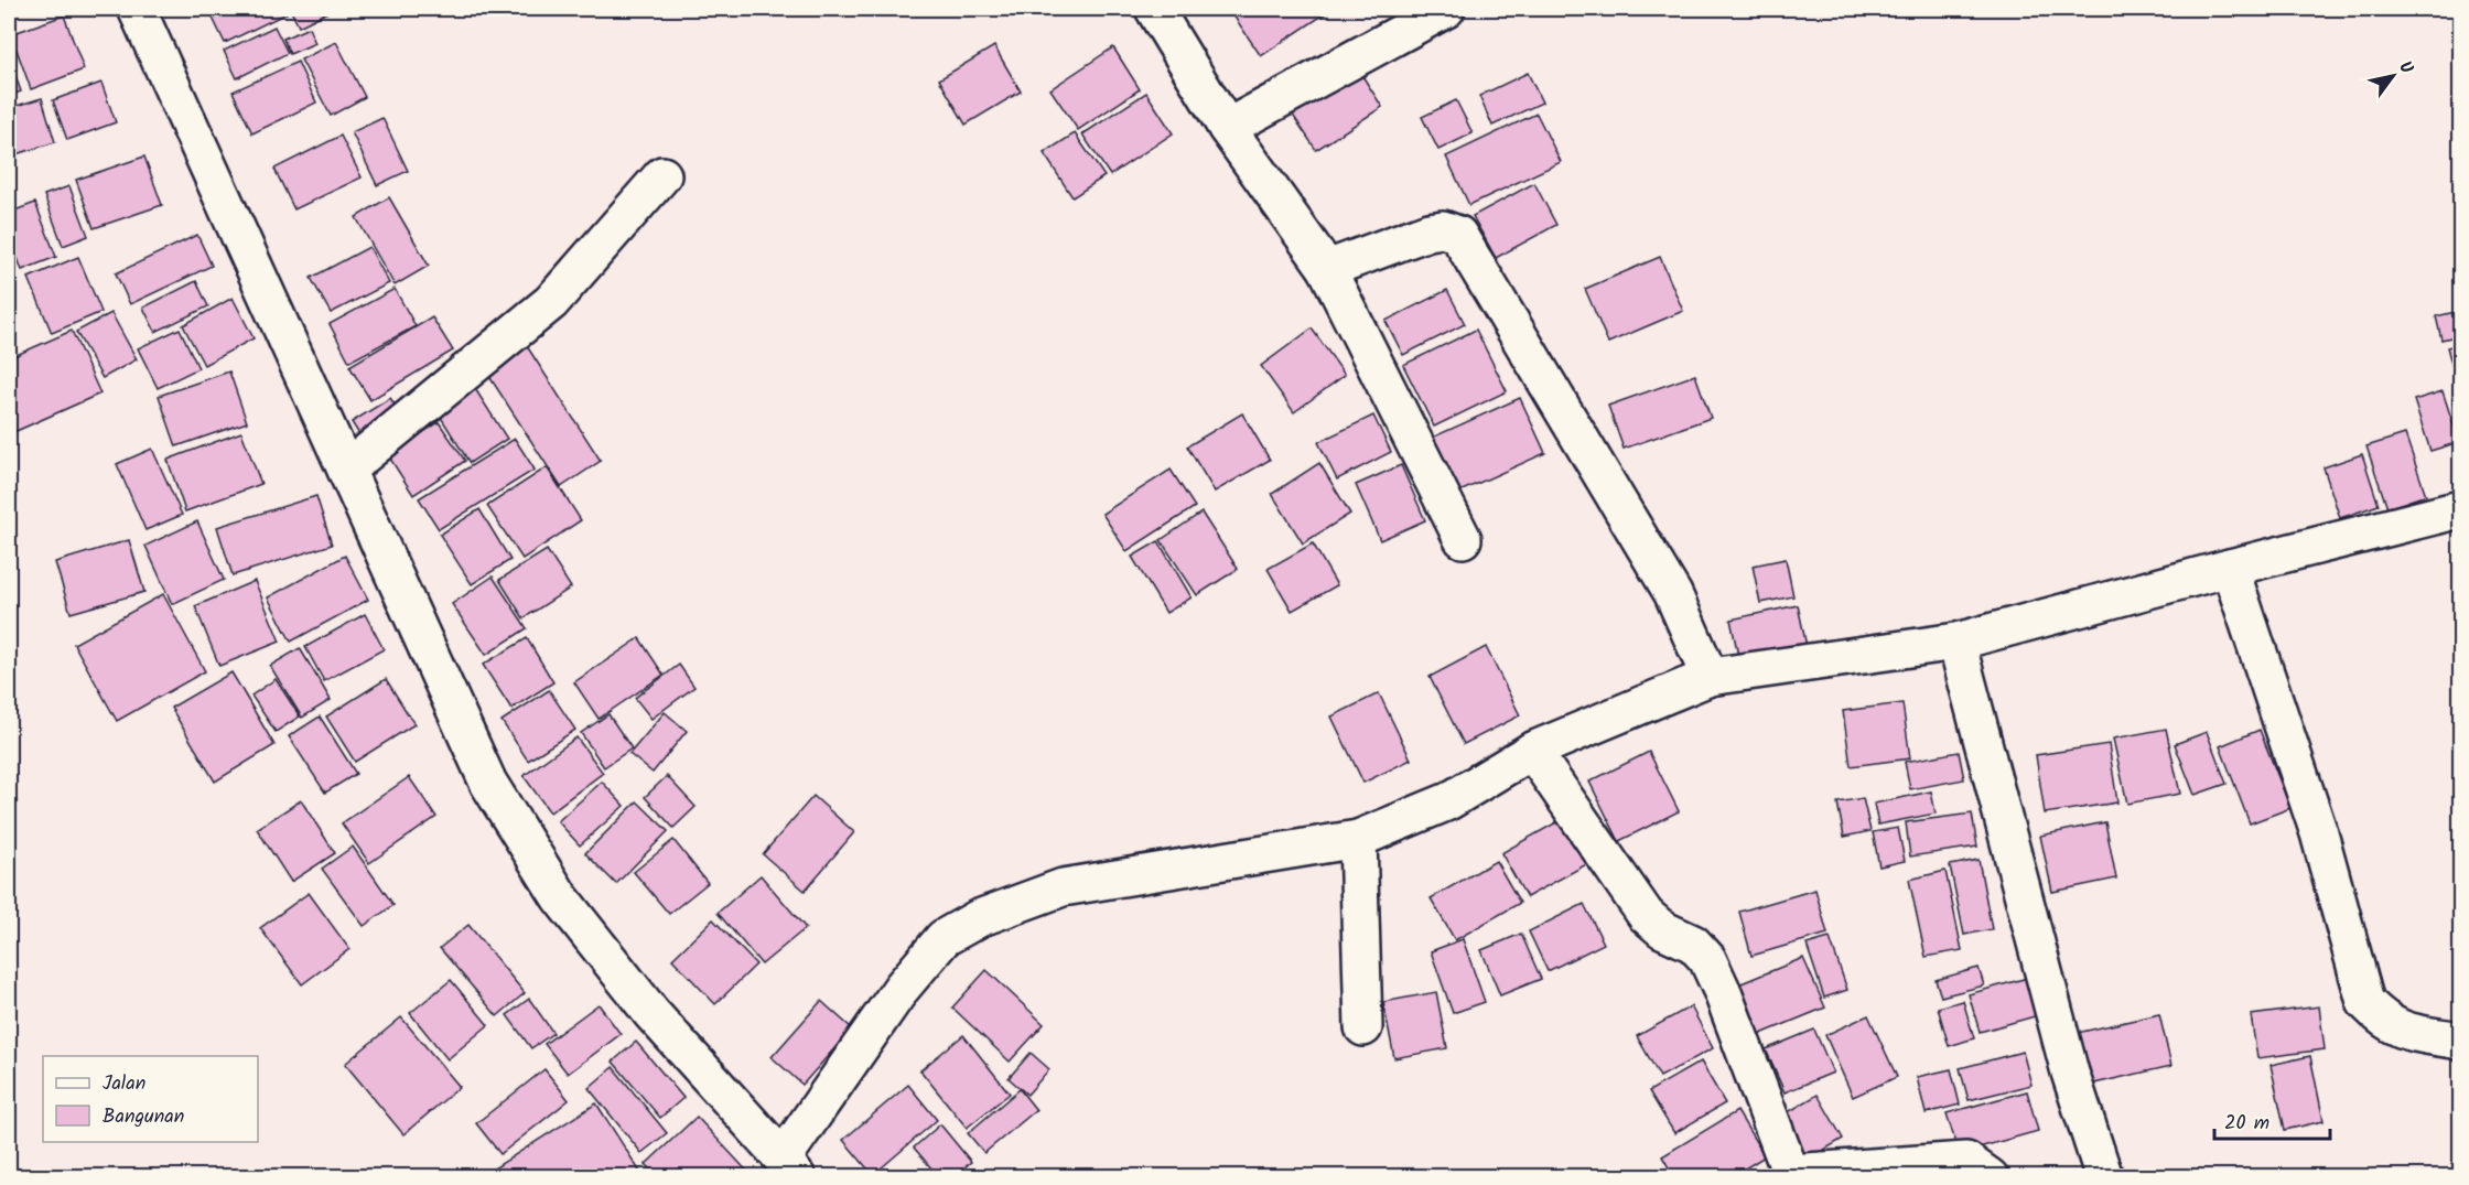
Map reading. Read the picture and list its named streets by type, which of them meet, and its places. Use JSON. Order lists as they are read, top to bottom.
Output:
{
  "legend": ["Jalan", "Bangunan"],
  "scale_bar": "20 m",
  "north": "top right"
}
